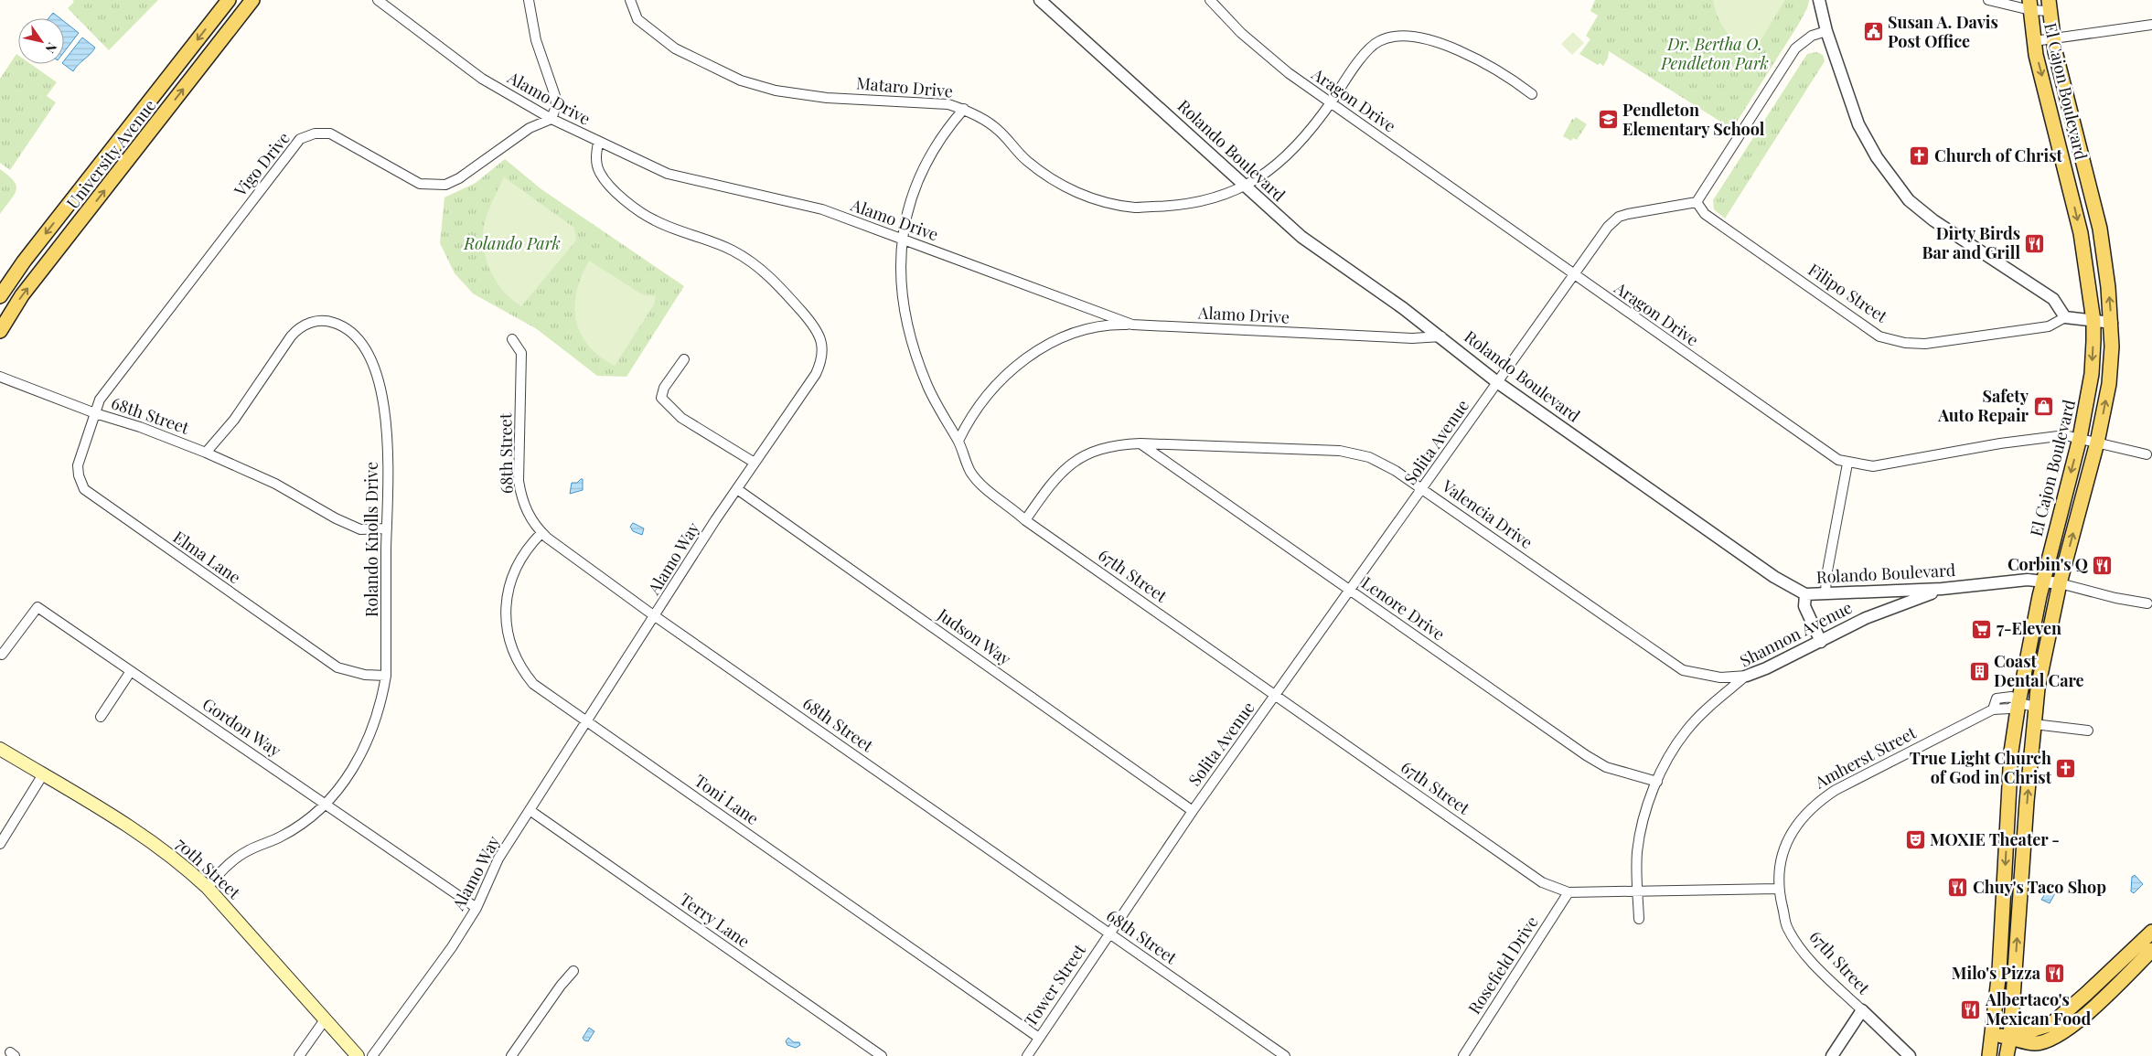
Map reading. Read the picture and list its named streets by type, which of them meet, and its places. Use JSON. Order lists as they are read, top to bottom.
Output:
{
  "streets": {
    "main road": ["El Cajon Boulevard", "University Avenue", "70th Street"],
    "street": [
      "Mataro Drive",
      "Alamo Drive",
      "Aragon Drive",
      "Rolando Boulevard",
      "Vigo Drive",
      "Filipo Street",
      "68th Street",
      "Solita Avenue",
      "Valencia Drive",
      "Rolando Knolls Drive",
      "Elma Lane",
      "Alamo Way",
      "67th Street",
      "Lenore Drive",
      "Shannon Avenue",
      "Judson Way",
      "Gordon Way",
      "Amherst Street",
      "Toni Lane",
      "Terry Lane",
      "Rosefield Drive",
      "Tower Street"
    ]
  },
  "crossings": [
    ["Mataro Drive", "Aragon Drive"],
    ["Mataro Drive", "Rolando Boulevard"],
    ["Mataro Drive", "67th Street"],
    ["El Cajon Boulevard", "Aragon Drive"],
    ["El Cajon Boulevard", "Rolando Boulevard"],
    ["El Cajon Boulevard", "Amherst Street"],
    ["Alamo Drive", "Rolando Boulevard"],
    ["Alamo Drive", "Vigo Drive"],
    ["Alamo Drive", "Alamo Way"],
    ["Alamo Drive", "67th Street"],
    ["Aragon Drive", "Solita Avenue"],
    ["Rolando Boulevard", "Solita Avenue"],
    ["Rolando Boulevard", "Shannon Avenue"],
    ["Vigo Drive", "68th Street"],
    ["Vigo Drive", "Elma Lane"],
    ["Filipo Street", "Solita Avenue"],
    ["68th Street", "Solita Avenue"],
    ["68th Street", "Rolando Knolls Drive"],
    ["68th Street", "Elma Lane"],
    ["68th Street", "Alamo Way"],
    ["68th Street", "Toni Lane"],
    ["68th Street", "Tower Street"],
    ["Solita Avenue", "Valencia Drive"],
    ["Solita Avenue", "67th Street"],
    ["Solita Avenue", "Lenore Drive"],
    ["Solita Avenue", "Judson Way"],
    ["Solita Avenue", "Tower Street"],
    ["Valencia Drive", "67th Street"],
    ["Valencia Drive", "Lenore Drive"],
    ["Valencia Drive", "Shannon Avenue"],
    ["Rolando Knolls Drive", "Elma Lane"],
    ["Rolando Knolls Drive", "Gordon Way"],
    ["Rolando Knolls Drive", "70th Street"],
    ["Alamo Way", "Judson Way"],
    ["Alamo Way", "Gordon Way"],
    ["Alamo Way", "Toni Lane"],
    ["Alamo Way", "Terry Lane"],
    ["67th Street", "Shannon Avenue"],
    ["67th Street", "Amherst Street"],
    ["67th Street", "Rosefield Drive"],
    ["Lenore Drive", "Shannon Avenue"],
    ["Toni Lane", "Tower Street"]
  ],
  "parks": ["Dr. Bertha O. Pendleton Park", "Rolando Park"],
  "places": {
    "public building": ["Susan A. Davis Post Office"],
    "school or university": ["Pendleton Elementary School"],
    "church": ["Church of Christ", "True Light Church of God in Christ"],
    "restaurant": [
      "Dirty Birds Bar and Grill",
      "Corbin's Q",
      "Chuy's Taco Shop",
      "Milo's Pizza",
      "Albertaco's Mexican Food"
    ],
    "shop": ["Safety Auto Repair"],
    "supermarket": ["7-Eleven"],
    "building": ["Coast Dental Care"],
    "theatre": ["MOXIE Theater -"]
  },
  "north": "bottom right"
}
